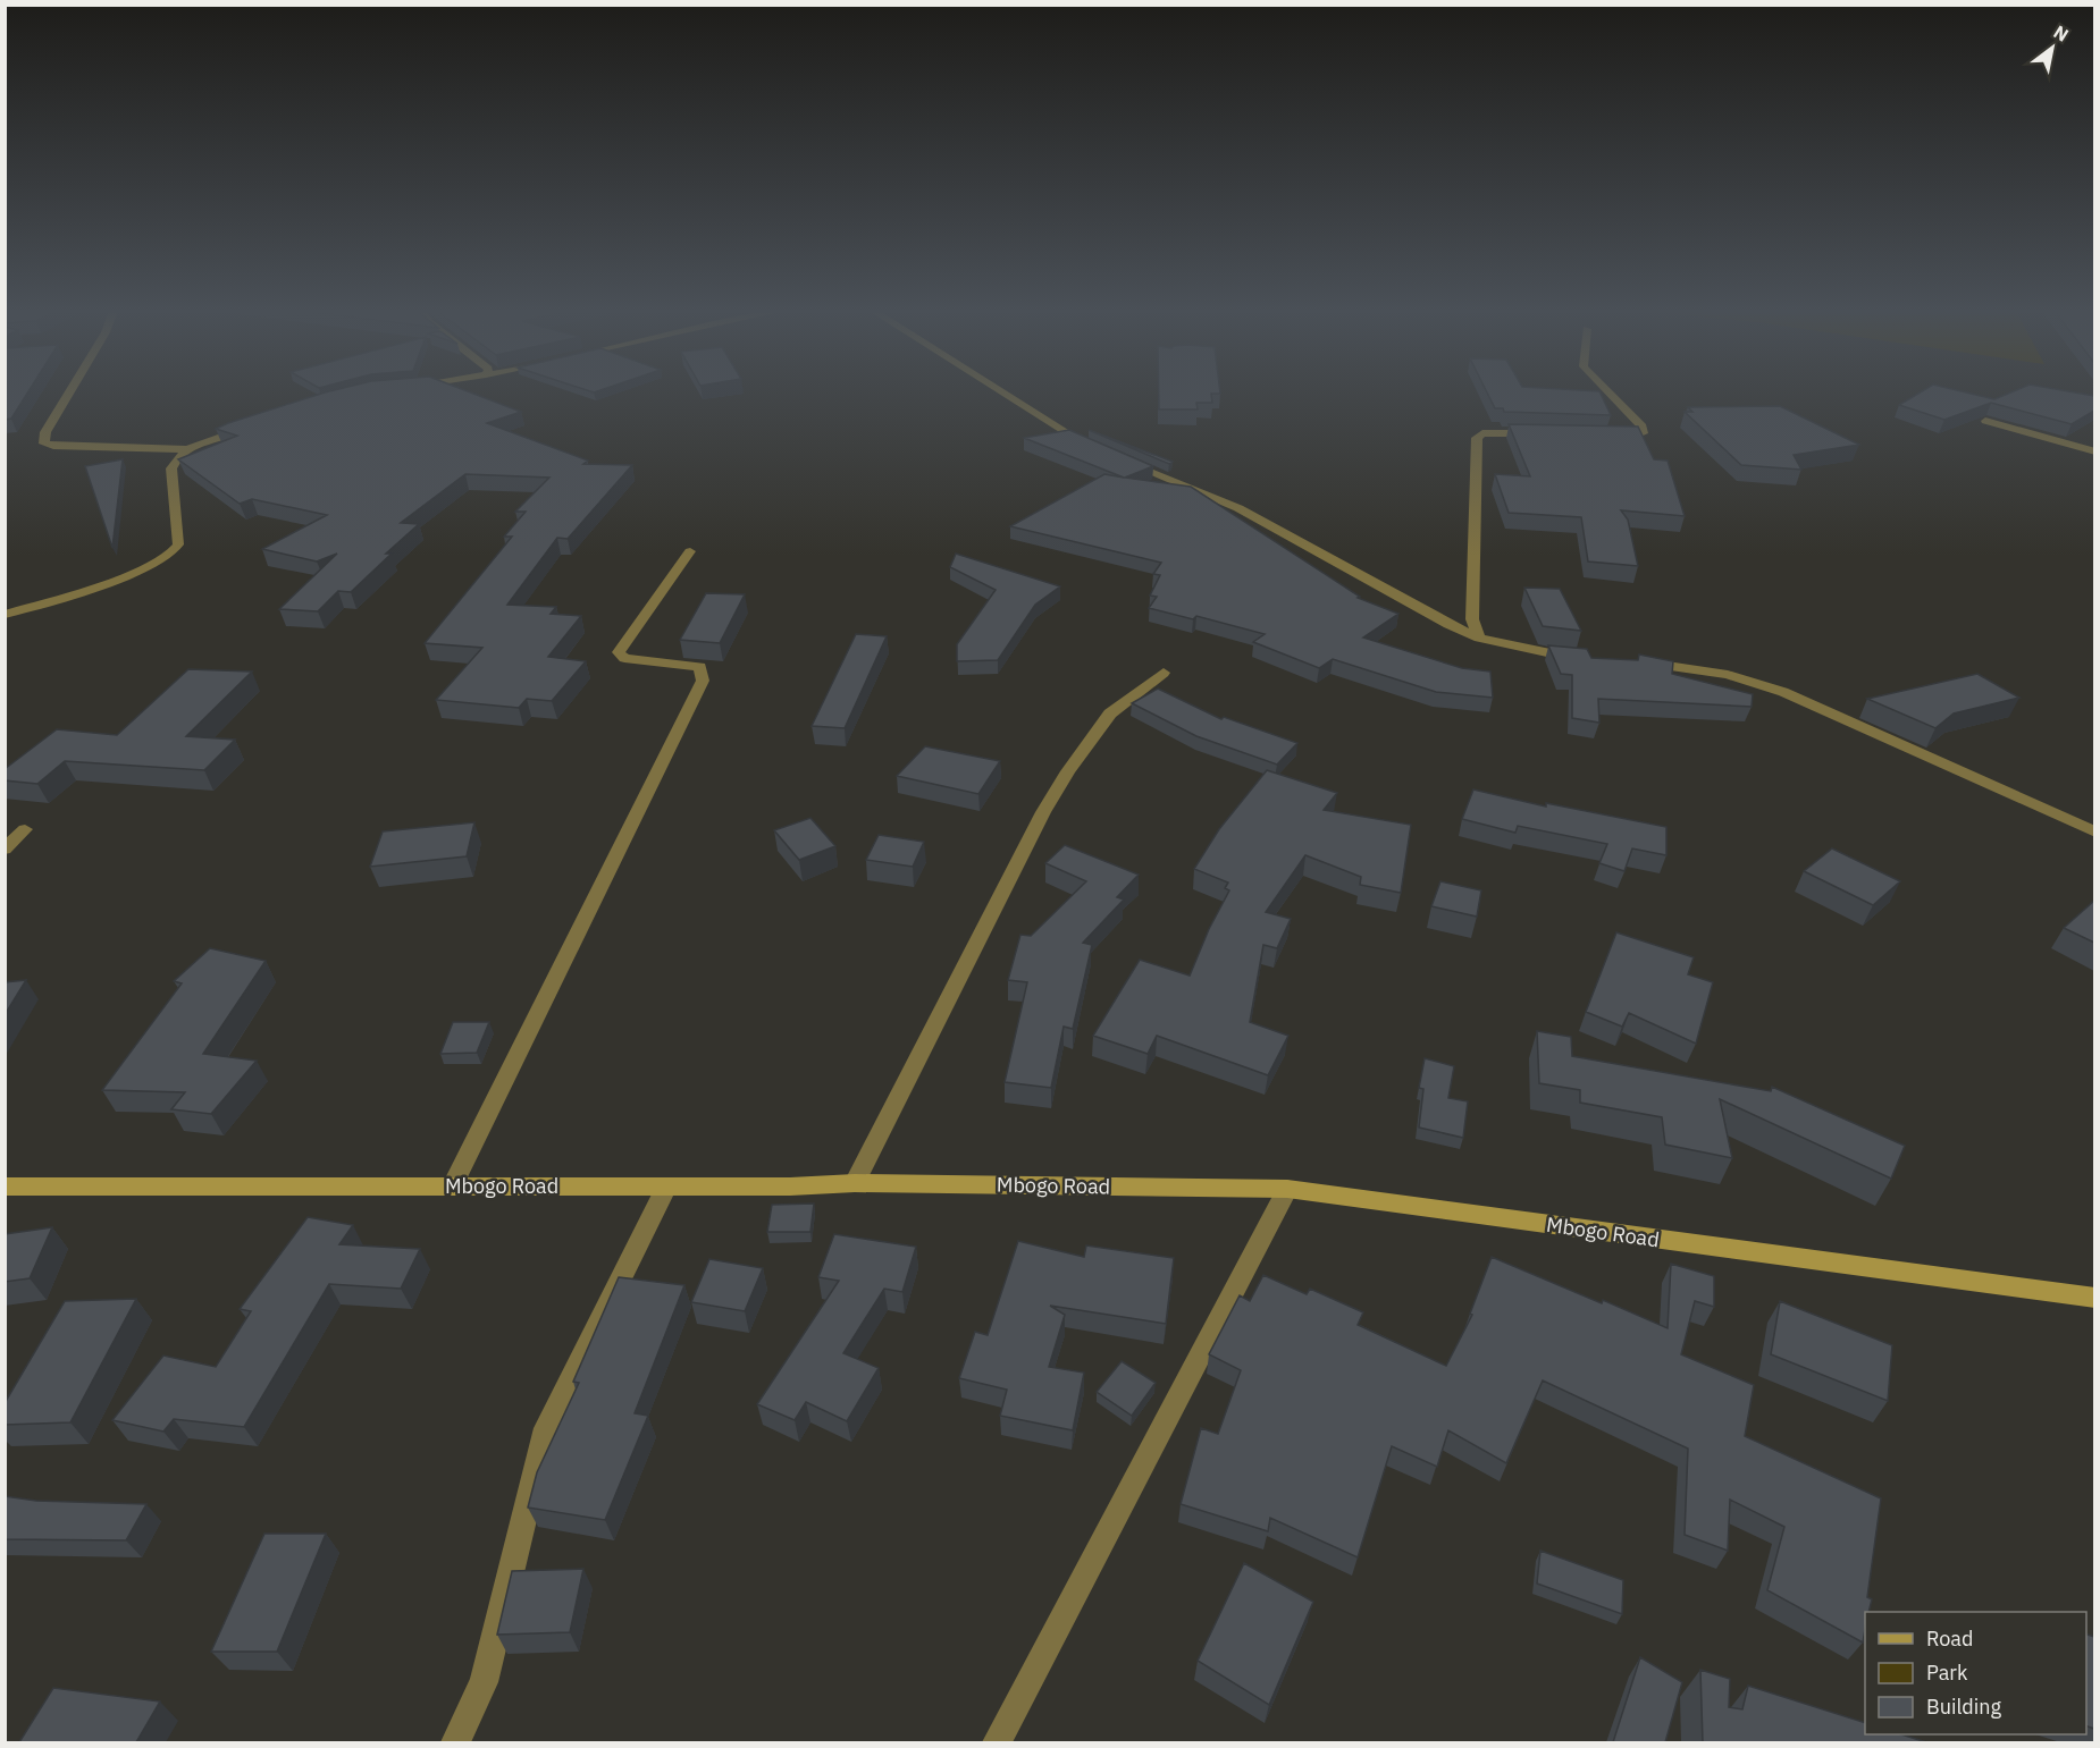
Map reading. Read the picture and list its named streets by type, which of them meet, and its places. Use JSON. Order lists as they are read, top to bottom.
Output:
{
  "streets": {
    "main road": ["Mbogo Road"]
  },
  "legend": ["Road", "Park", "Building"],
  "north": "top right"
}
